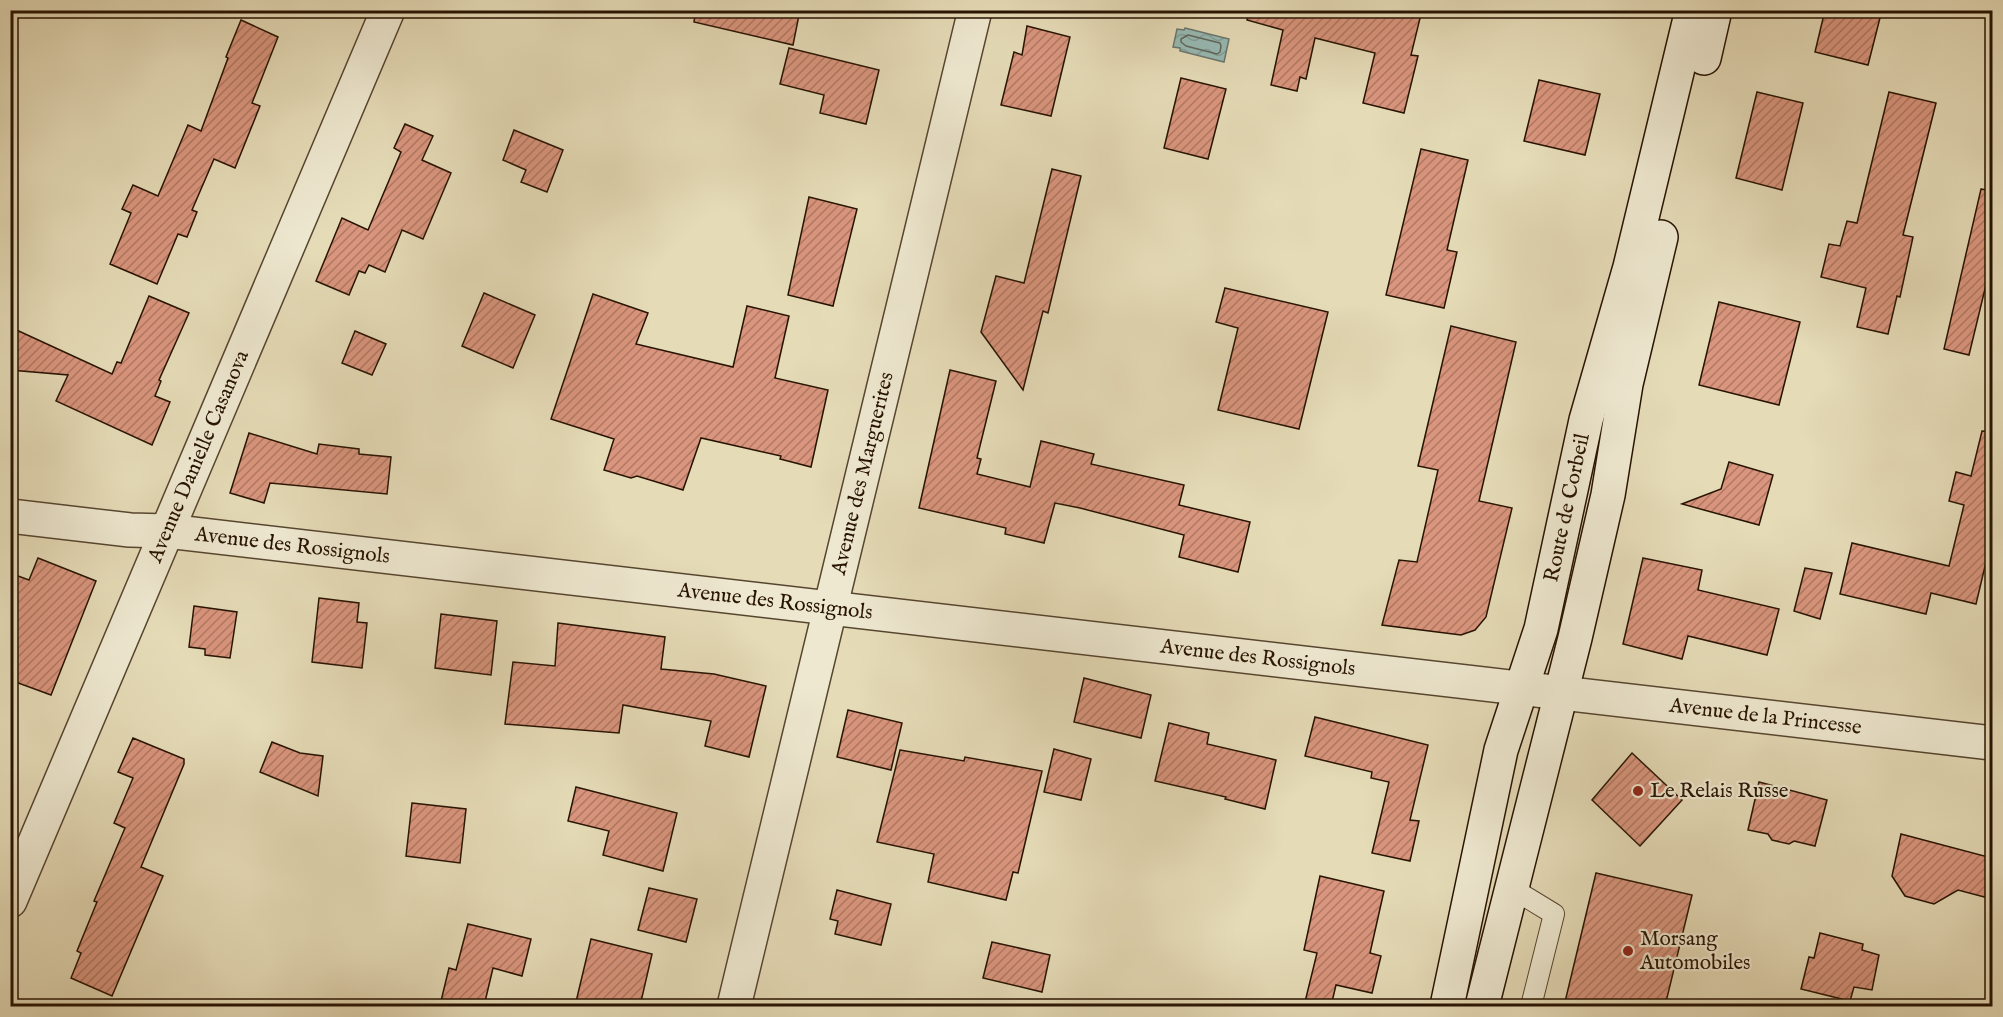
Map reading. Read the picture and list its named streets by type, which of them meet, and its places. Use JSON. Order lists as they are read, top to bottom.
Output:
{
  "streets": {
    "street": [
      "Avenue Danielle Casanova",
      "Avenue des Marguerites",
      "Route de Corbeil",
      "Avenue des Rossignols",
      "Avenue de la Princesse"
    ]
  },
  "crossings": [
    ["Avenue Danielle Casanova", "Avenue des Rossignols"],
    ["Avenue des Marguerites", "Avenue des Rossignols"],
    ["Route de Corbeil", "Avenue des Rossignols"],
    ["Route de Corbeil", "Avenue de la Princesse"],
    ["Avenue des Rossignols", "Avenue de la Princesse"]
  ],
  "places": ["Le Relais Russe", "Morsang Automobiles"]
}
